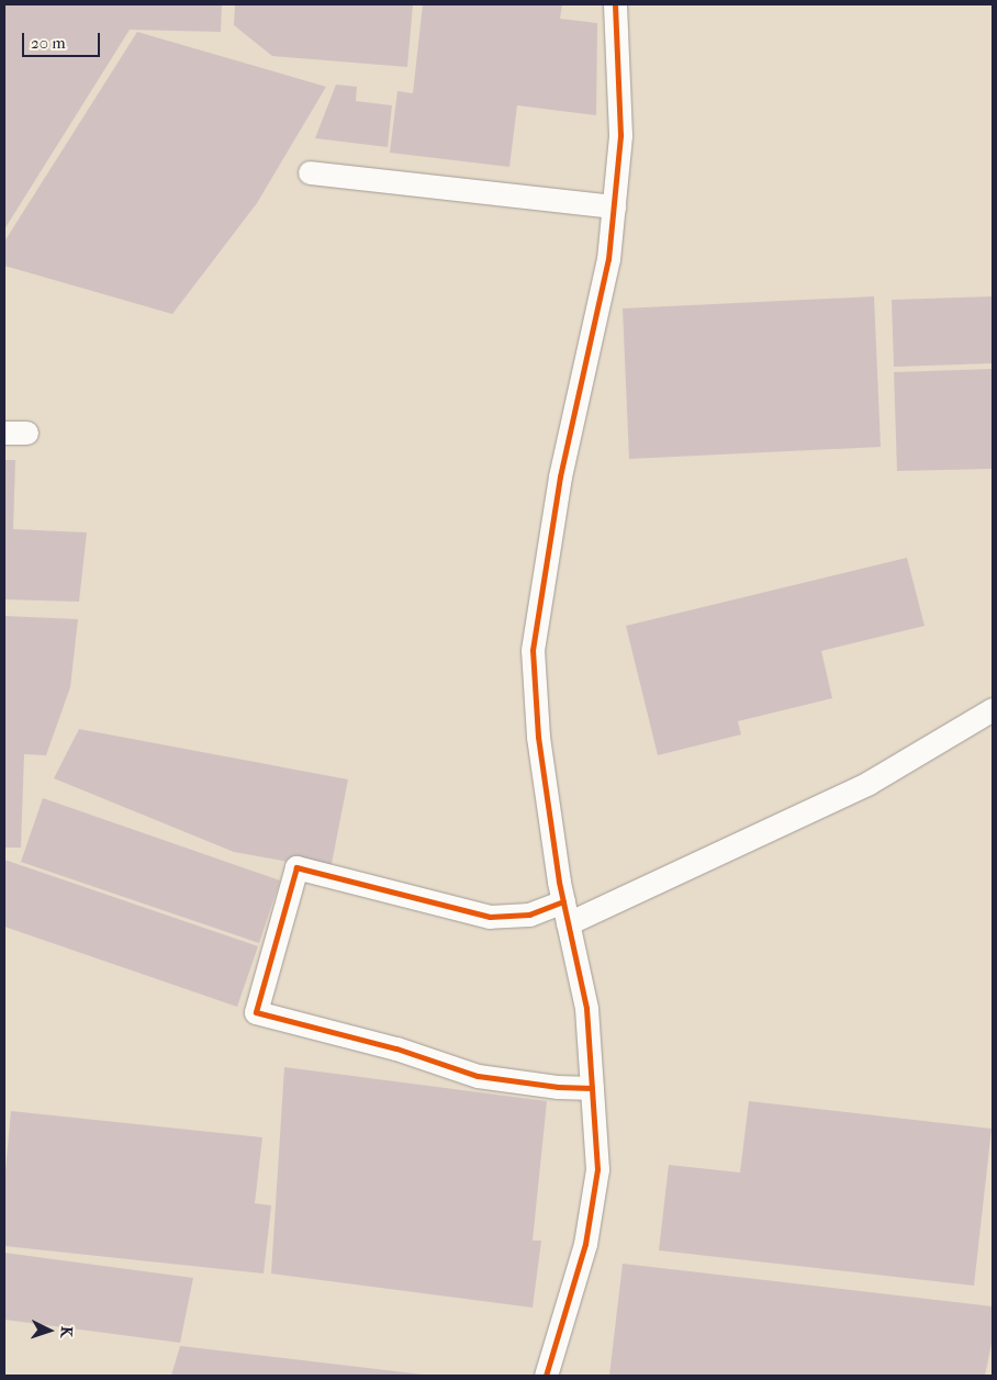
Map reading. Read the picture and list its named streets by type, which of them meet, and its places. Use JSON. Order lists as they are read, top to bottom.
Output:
{
  "scale_bar": "20 m",
  "north": "right"
}
